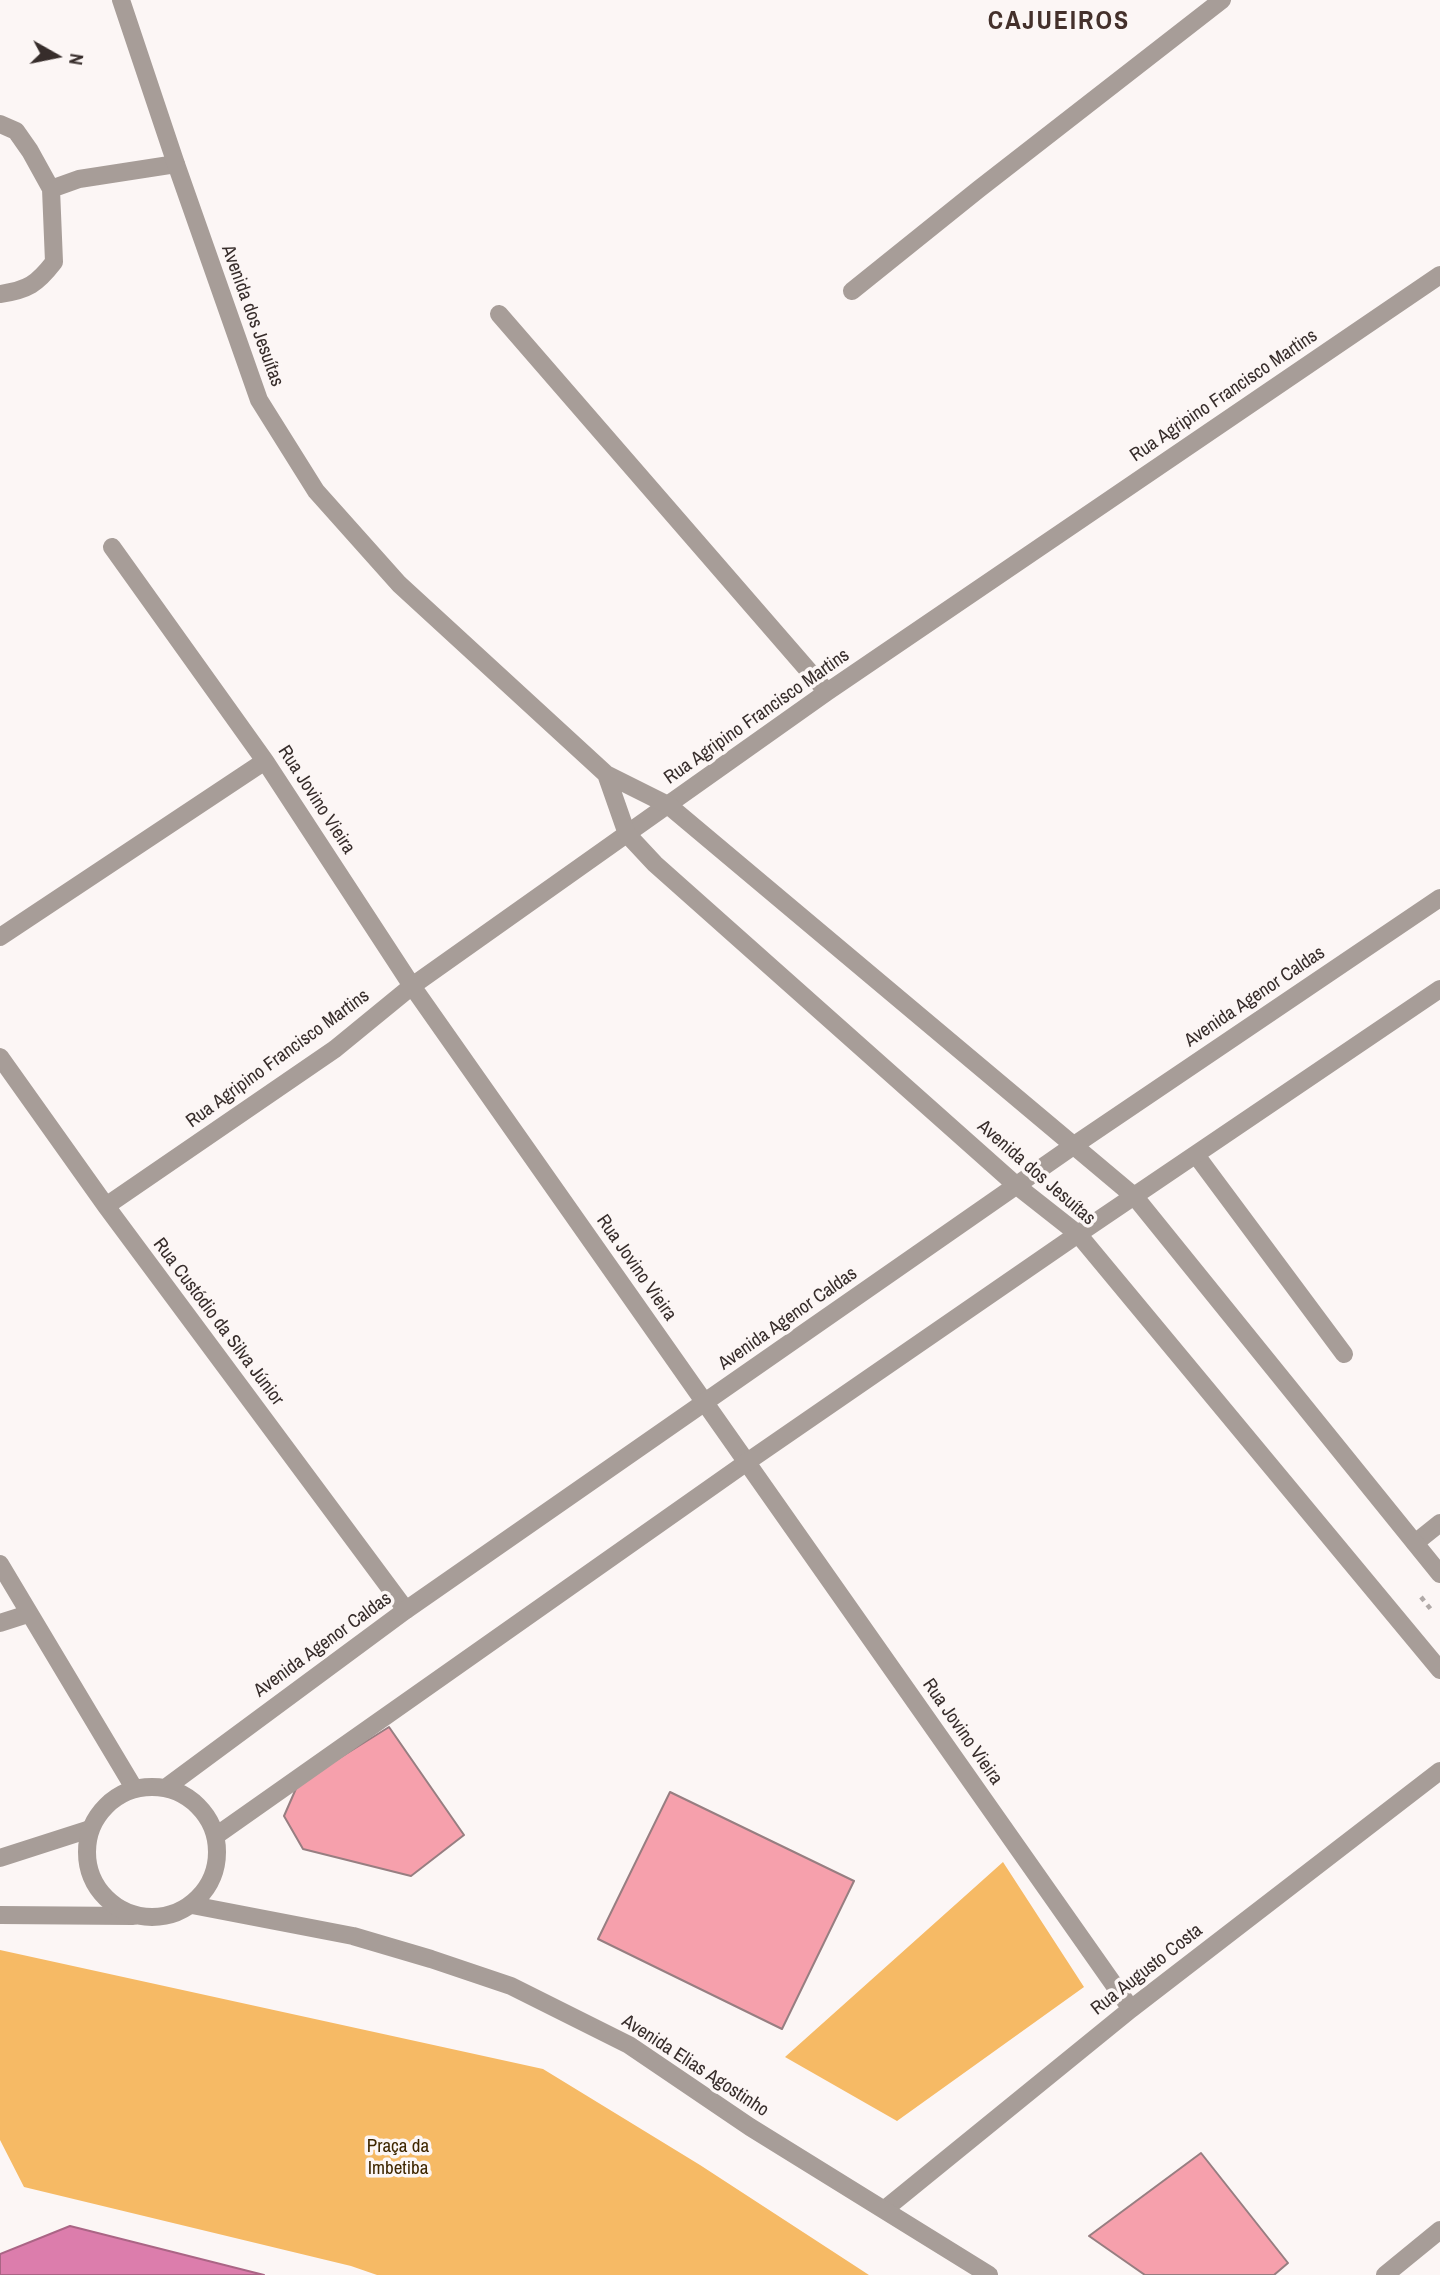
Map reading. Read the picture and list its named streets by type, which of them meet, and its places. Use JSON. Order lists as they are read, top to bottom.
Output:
{
  "streets": {
    "street": [
      "Avenida dos Jesuítas",
      "Rua Agripino Francisco Martins",
      "Rua Jovino Vieira",
      "Avenida Agenor Caldas",
      "Rua Custódio da Silva Júnior",
      "Rua Augusto Costa",
      "Avenida Elias Agostinho"
    ]
  },
  "crossings": [
    ["Avenida dos Jesuítas", "Rua Agripino Francisco Martins"],
    ["Avenida dos Jesuítas", "Avenida Agenor Caldas"],
    ["Rua Agripino Francisco Martins", "Rua Jovino Vieira"],
    ["Rua Agripino Francisco Martins", "Rua Custódio da Silva Júnior"],
    ["Rua Jovino Vieira", "Avenida Agenor Caldas"],
    ["Rua Jovino Vieira", "Rua Augusto Costa"],
    ["Avenida Agenor Caldas", "Rua Custódio da Silva Júnior"],
    ["Avenida Agenor Caldas", "Avenida Elias Agostinho"],
    ["Rua Augusto Costa", "Avenida Elias Agostinho"]
  ],
  "districts": ["CAJUEIROS"],
  "parks": ["Praça da Imbetiba"],
  "north": "right"
}
